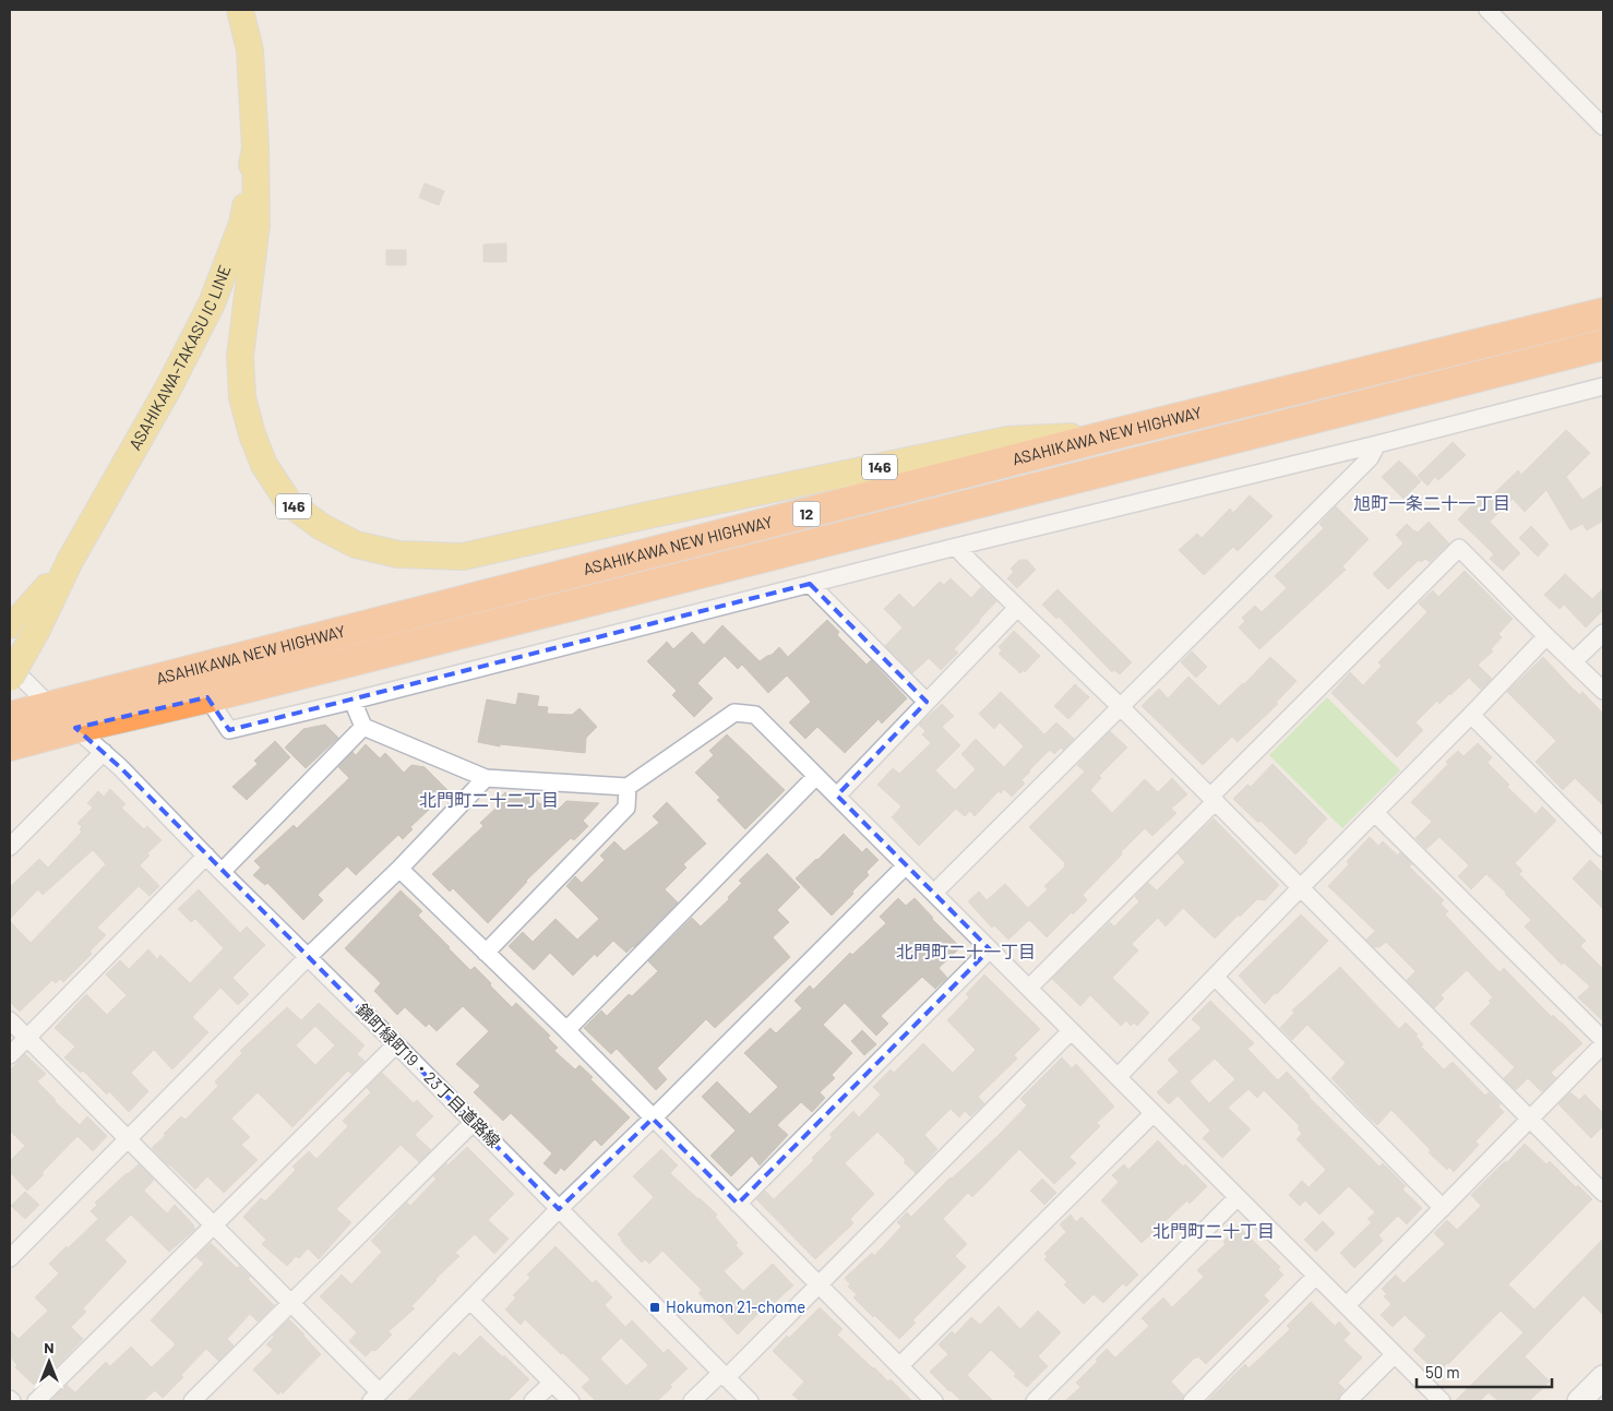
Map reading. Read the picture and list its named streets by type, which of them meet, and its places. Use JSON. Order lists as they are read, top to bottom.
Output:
{
  "streets": {
    "highway": ["ASAHIKAWA NEW HIGHWAY", "12"],
    "main road": ["ASAHIKAWA-TAKASU IC LINE", "146"],
    "street": ["錦町緑町19・23丁目道路線"]
  },
  "crossings": [
    ["ASAHIKAWA-TAKASU IC LINE", "146"],
    ["ASAHIKAWA NEW HIGHWAY", "146"],
    ["ASAHIKAWA NEW HIGHWAY", "錦町緑町19・23丁目道路線"]
  ],
  "districts": [
    "旭町一条二十一丁目",
    "北門町二十二丁目",
    "北門町二十一丁目",
    "北門町二十丁目"
  ],
  "places": {
    "transit": ["Hokumon 21-chome"]
  },
  "scale_bar": "50 m",
  "north": "top"
}
